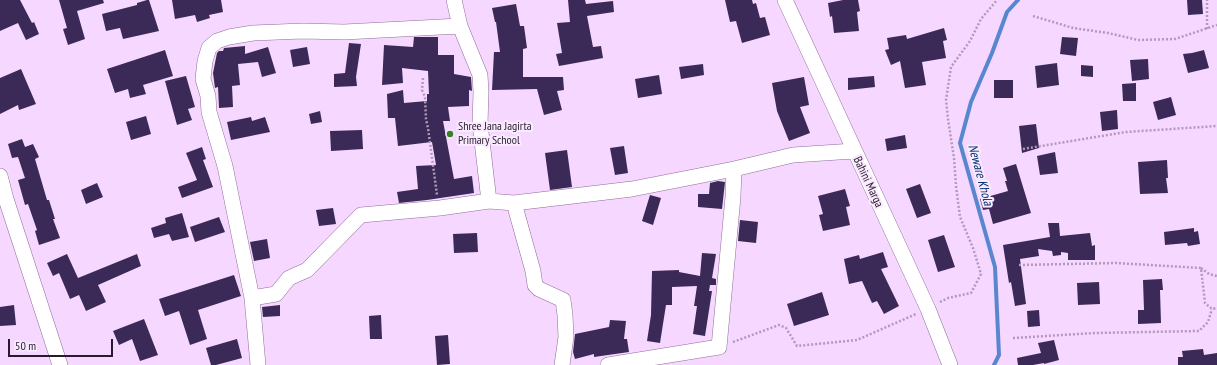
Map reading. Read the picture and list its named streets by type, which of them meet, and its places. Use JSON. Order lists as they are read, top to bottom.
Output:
{
  "streets": {
    "street": ["Bahini Marga"]
  },
  "water": ["Neware Khola"],
  "places": ["Shree Jana Jagirta Primary School"],
  "scale_bar": "50 m"
}
